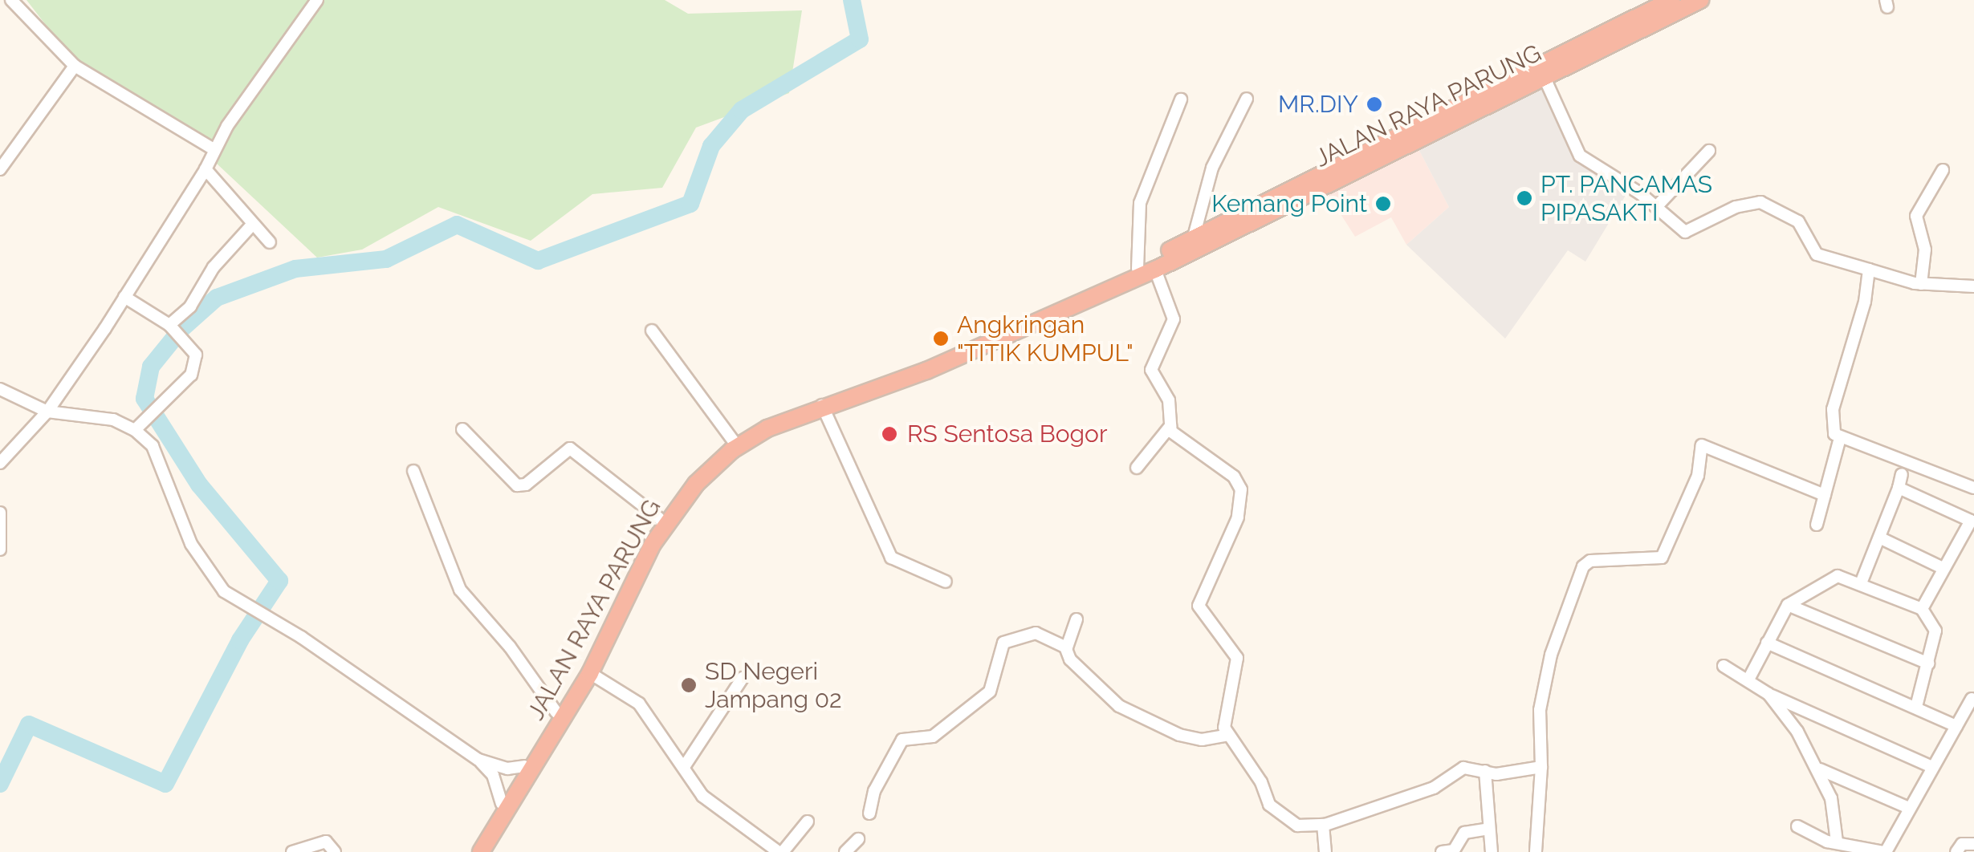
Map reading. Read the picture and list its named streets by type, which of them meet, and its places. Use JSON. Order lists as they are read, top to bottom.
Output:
{
  "streets": {
    "highway": ["JALAN RAYA PARUNG"]
  },
  "places": [
    "MR.DIY",
    "PT. PANCAMAS PIPASAKTI",
    "Kemang Point",
    "Angkringan \"TITIK KUMPUL\"",
    "RS Sentosa Bogor",
    "SD Negeri Jampang 02"
  ]
}
